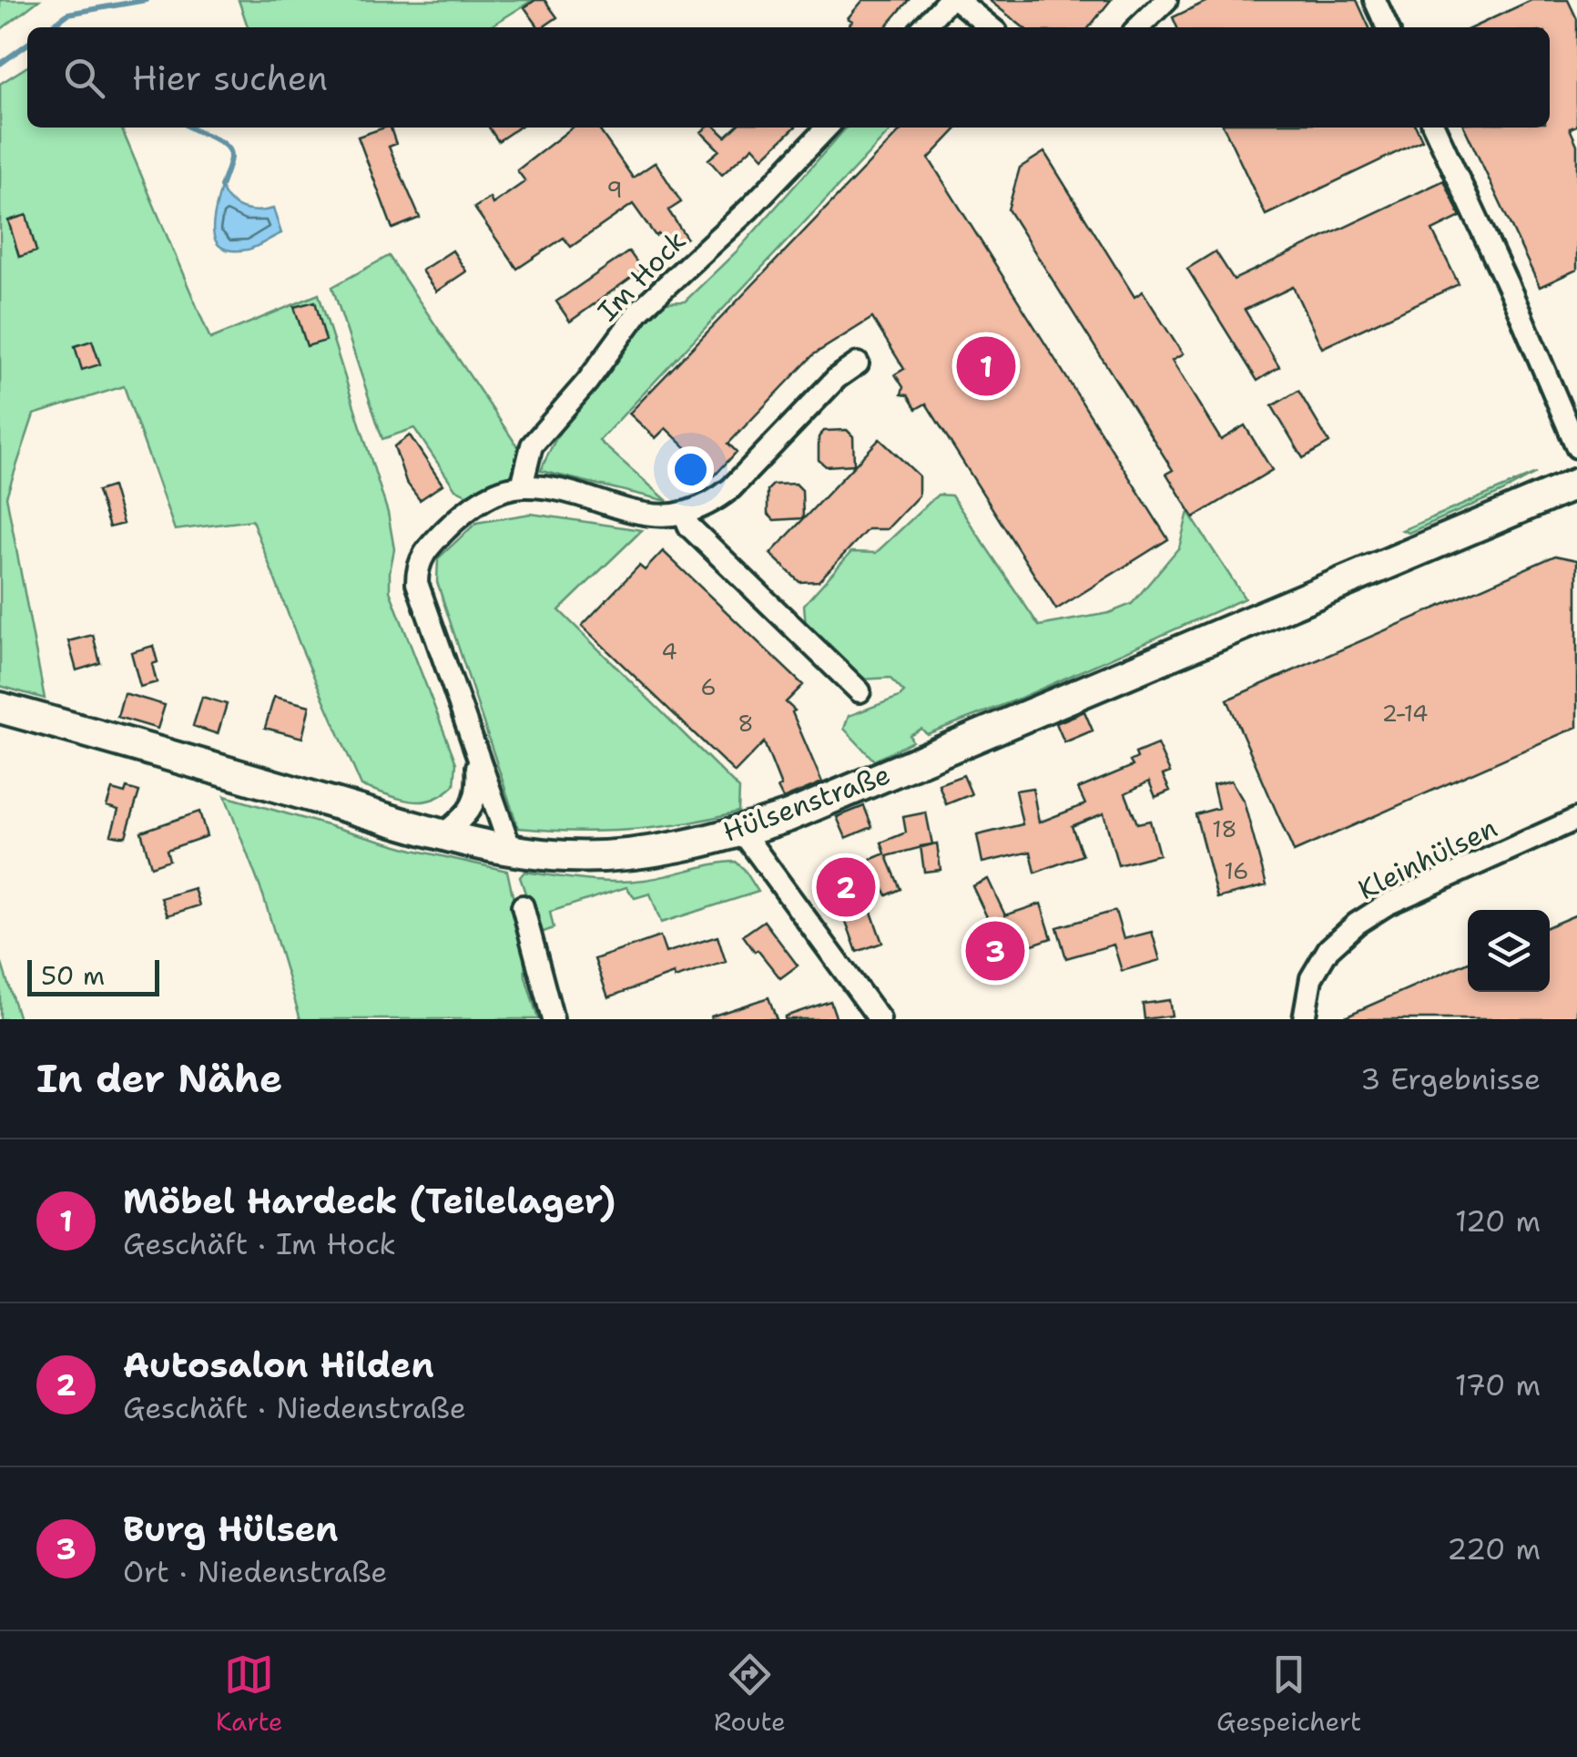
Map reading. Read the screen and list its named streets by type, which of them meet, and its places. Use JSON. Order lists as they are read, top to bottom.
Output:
{
  "streets": {
    "main road": ["Hülsenstraße"],
    "street": ["Im Hock", "Kleinhülsen"]
  },
  "house_numbers": [
    "9",
    "4",
    "6",
    "2-14",
    "8",
    "18",
    "16"
  ],
  "scale_bar": "50 m",
  "page": {
    "search": "Hier suchen",
    "pins": ["1", "2", "3"],
    "scale": "50 m",
    "heading": ["In der Nähe", "3 Ergebnisse"],
    "list": [
      {
        "mark": "1",
        "name": "Möbel Hardeck (Teilelager)",
        "note": "Geschäft · Im Hock",
        "value": "120 m"
      },
      {
        "mark": "2",
        "name": "Autosalon Hilden",
        "note": "Geschäft · Niedenstraße",
        "value": "170 m"
      },
      {
        "mark": "3",
        "name": "Burg Hülsen",
        "note": "Ort · Niedenstraße",
        "value": "220 m"
      }
    ],
    "nav": ["Karte", "Route", "Gespeichert"]
  }
}
